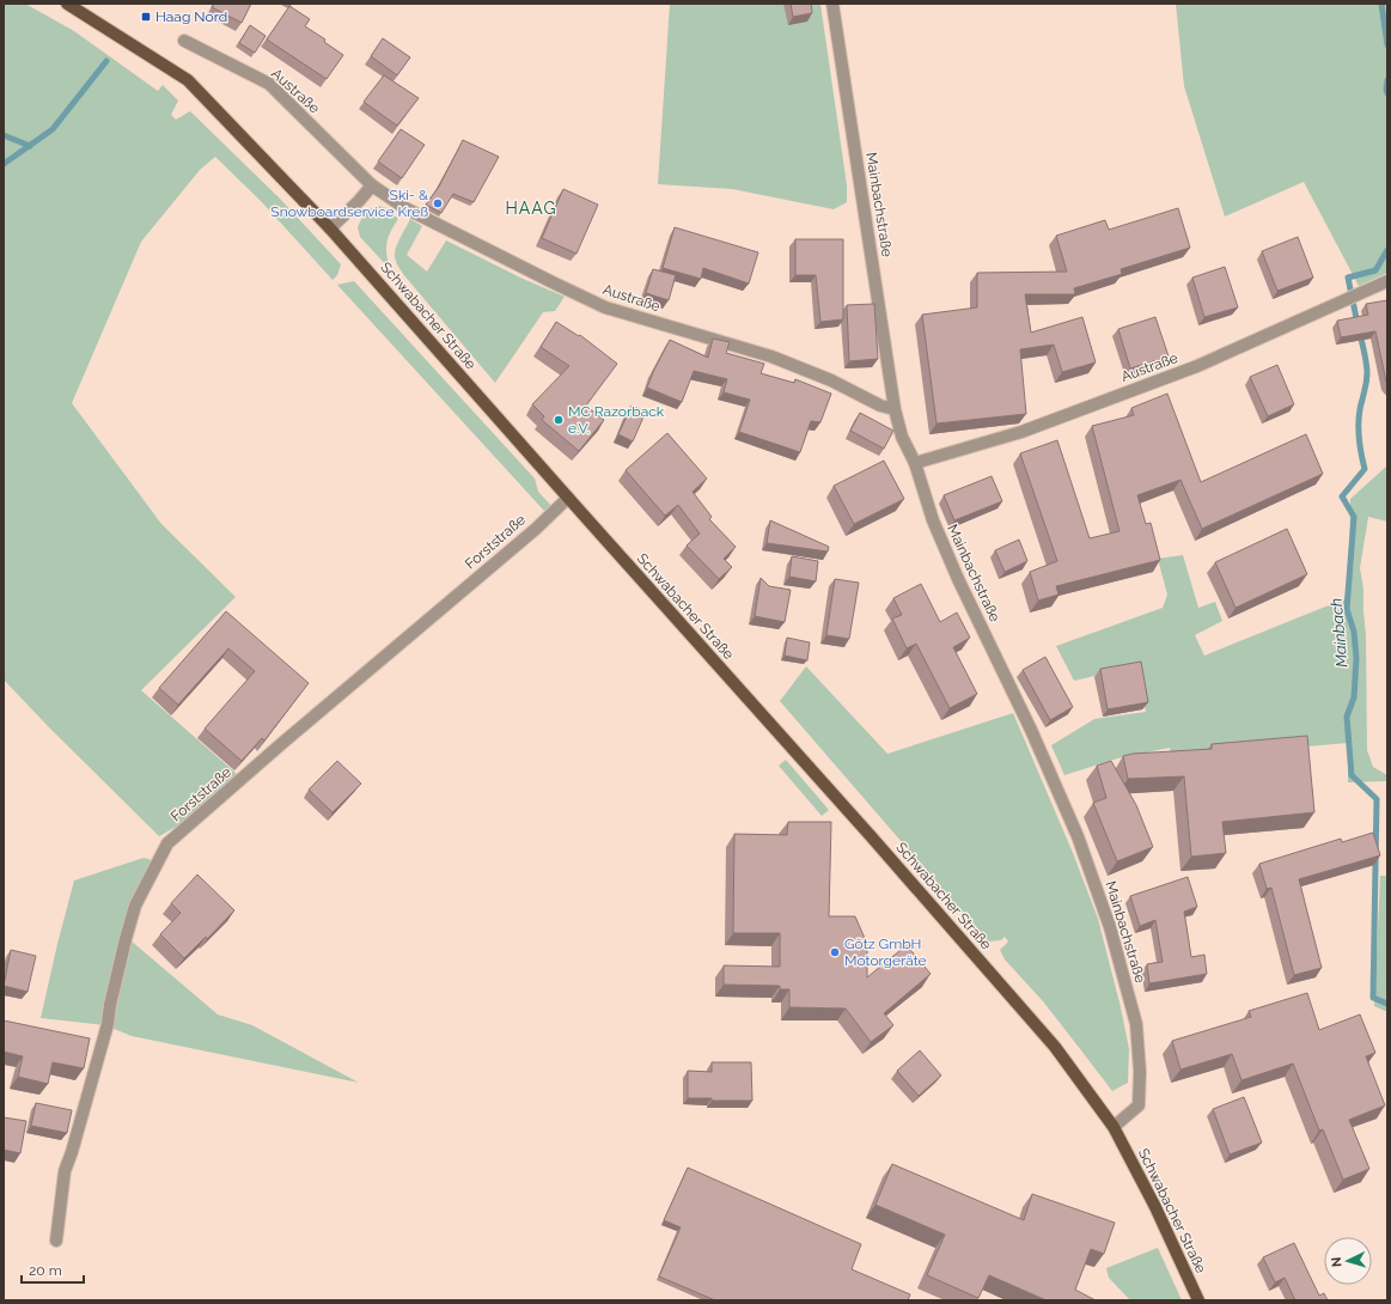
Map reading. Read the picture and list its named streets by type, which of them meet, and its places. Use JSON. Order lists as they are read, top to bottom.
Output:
{
  "streets": {
    "main road": ["Schwabacher Straße"],
    "street": ["Austraße", "Mainbachstraße", "Forststraße"]
  },
  "crossings": [
    ["Austraße", "Mainbachstraße"],
    ["Mainbachstraße", "Schwabacher Straße"],
    ["Schwabacher Straße", "Forststraße"]
  ],
  "districts": ["HAAG"],
  "water": ["Mainbach"],
  "places": {
    "transit": ["Haag Nord"],
    "other": ["Ski- & Snowboardservice Kreß", "MC Razorback e.V.", "Götz GmbH Motorgeräte"]
  },
  "scale_bar": "20 m",
  "north": "left"
}
